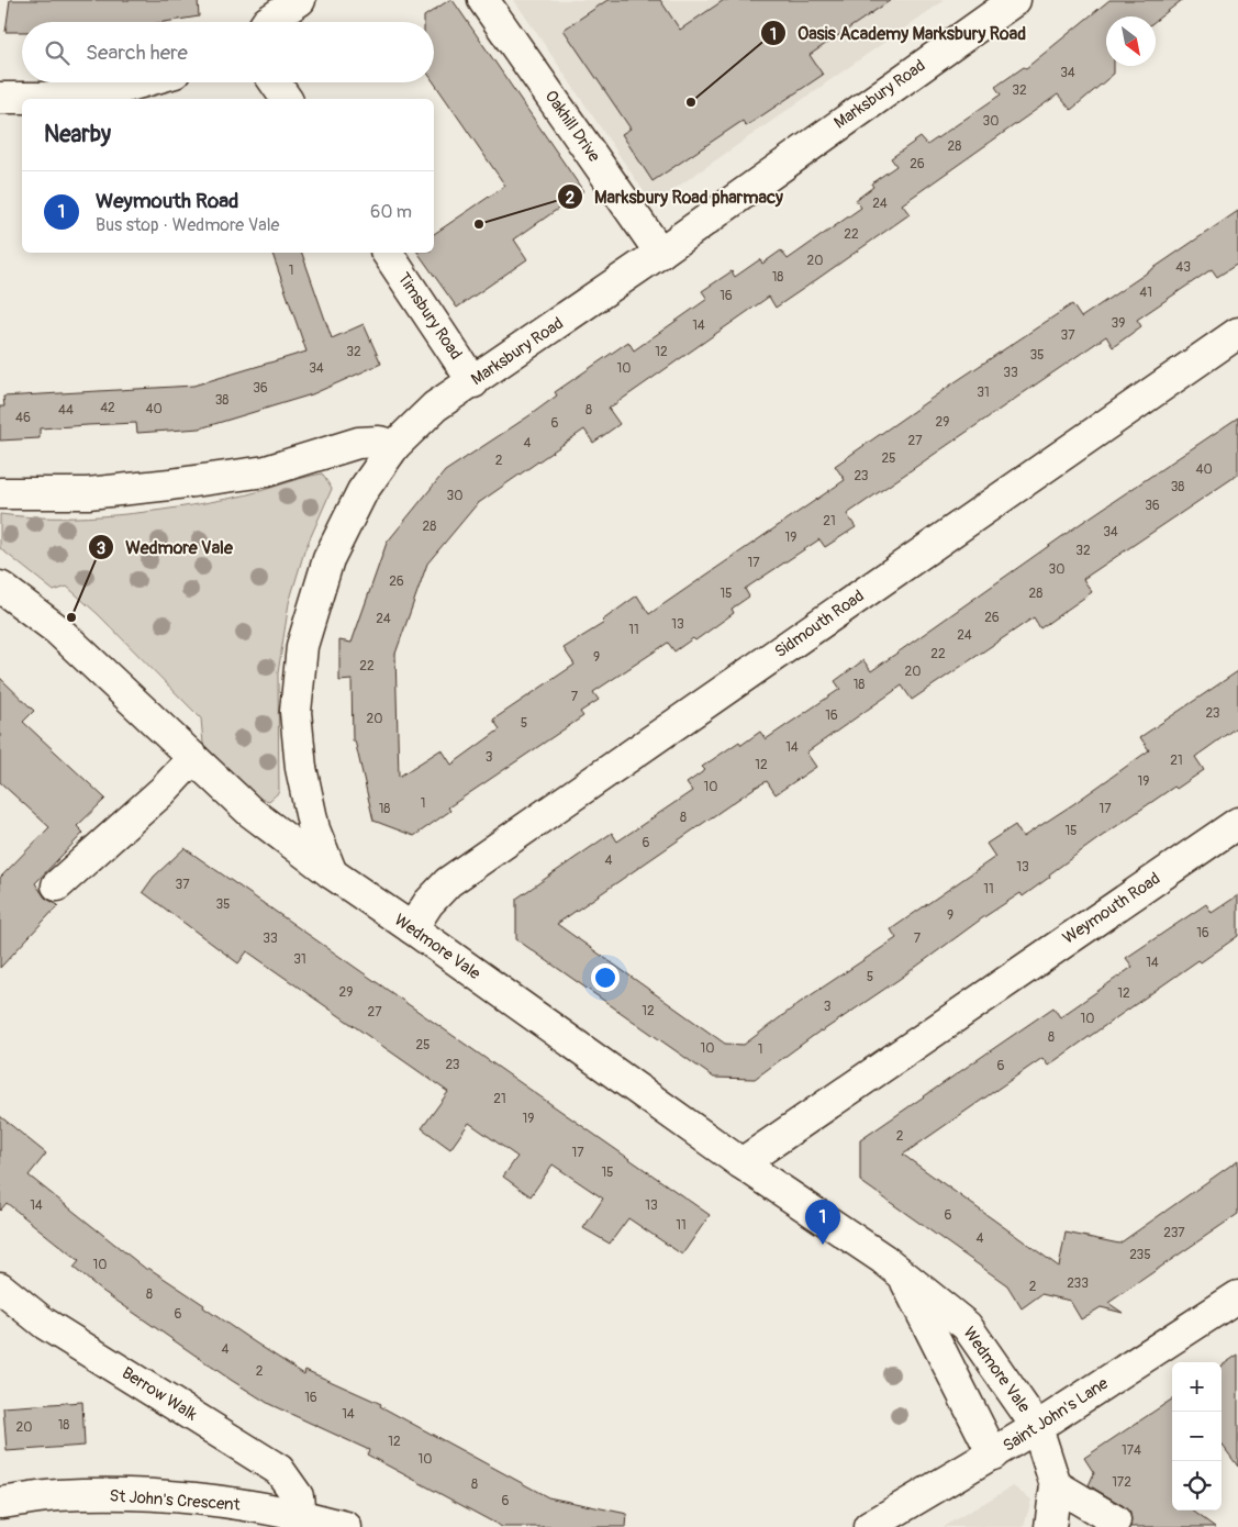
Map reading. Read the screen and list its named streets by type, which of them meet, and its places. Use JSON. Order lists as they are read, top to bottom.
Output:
{
  "streets": {
    "street": [
      "Marksbury Road",
      "Oakhill Drive",
      "Timsbury Road",
      "Sidmouth Road",
      "Weymouth Road",
      "Wedmore Vale",
      "Berrow Walk",
      "Saint John's Lane",
      "St John's Crescent"
    ]
  },
  "crossings": [
    ["Marksbury Road", "Oakhill Drive"],
    ["Marksbury Road", "Timsbury Road"],
    ["Marksbury Road", "Wedmore Vale"],
    ["Sidmouth Road", "Wedmore Vale"],
    ["Weymouth Road", "Wedmore Vale"],
    ["Wedmore Vale", "Saint John's Lane"],
    ["Berrow Walk", "St John's Crescent"]
  ],
  "places": ["Oasis Academy Marksbury Road", "Marksbury Road pharmacy", "Wedmore Vale"],
  "house_numbers": [
    "34",
    "32",
    "30",
    "28",
    "26",
    "24",
    "22",
    "20",
    "43",
    "1",
    "18",
    "41",
    "16",
    "39",
    "14",
    "37",
    "32",
    "12",
    "35",
    "34",
    "10",
    "33",
    "36",
    "31",
    "38",
    "42",
    "40",
    "44",
    "8",
    "46",
    "29",
    "6",
    "27",
    "4",
    "25",
    "2",
    "40",
    "23",
    "38",
    "30",
    "36",
    "21",
    "28",
    "34",
    "19",
    "32",
    "17",
    "30",
    "26",
    "15",
    "28",
    "26",
    "24",
    "13",
    "11",
    "24",
    "22",
    "9",
    "22",
    "20",
    "18",
    "7",
    "23",
    "16",
    "20",
    "5",
    "14",
    "3",
    "21",
    "12",
    "19",
    "10",
    "1",
    "18",
    "17",
    "8",
    "15",
    "6",
    "4",
    "13",
    "37",
    "11",
    "35",
    "9",
    "16",
    "33",
    "7",
    "31",
    "14",
    "5",
    "29",
    "12",
    "3",
    "12",
    "27",
    "10",
    "8",
    "25",
    "10",
    "1",
    "23",
    "6",
    "21",
    "19",
    "2",
    "17",
    "15",
    "14",
    "13",
    "6",
    "11",
    "237",
    "4",
    "235",
    "10",
    "233",
    "2",
    "8",
    "6",
    "4",
    "2",
    "16",
    "14",
    "18",
    "20",
    "12",
    "174",
    "10",
    "172",
    "8",
    "6"
  ],
  "north": "bottom right",
  "page": {
    "search": "Search here",
    "heading": "Nearby",
    "list": [
      {
        "mark": "1",
        "name": "Weymouth Road",
        "note": "Bus stop · Wedmore Vale",
        "value": "60 m"
      }
    ],
    "pins": "1",
    "map_buttons": ["+", "−"]
  }
}
